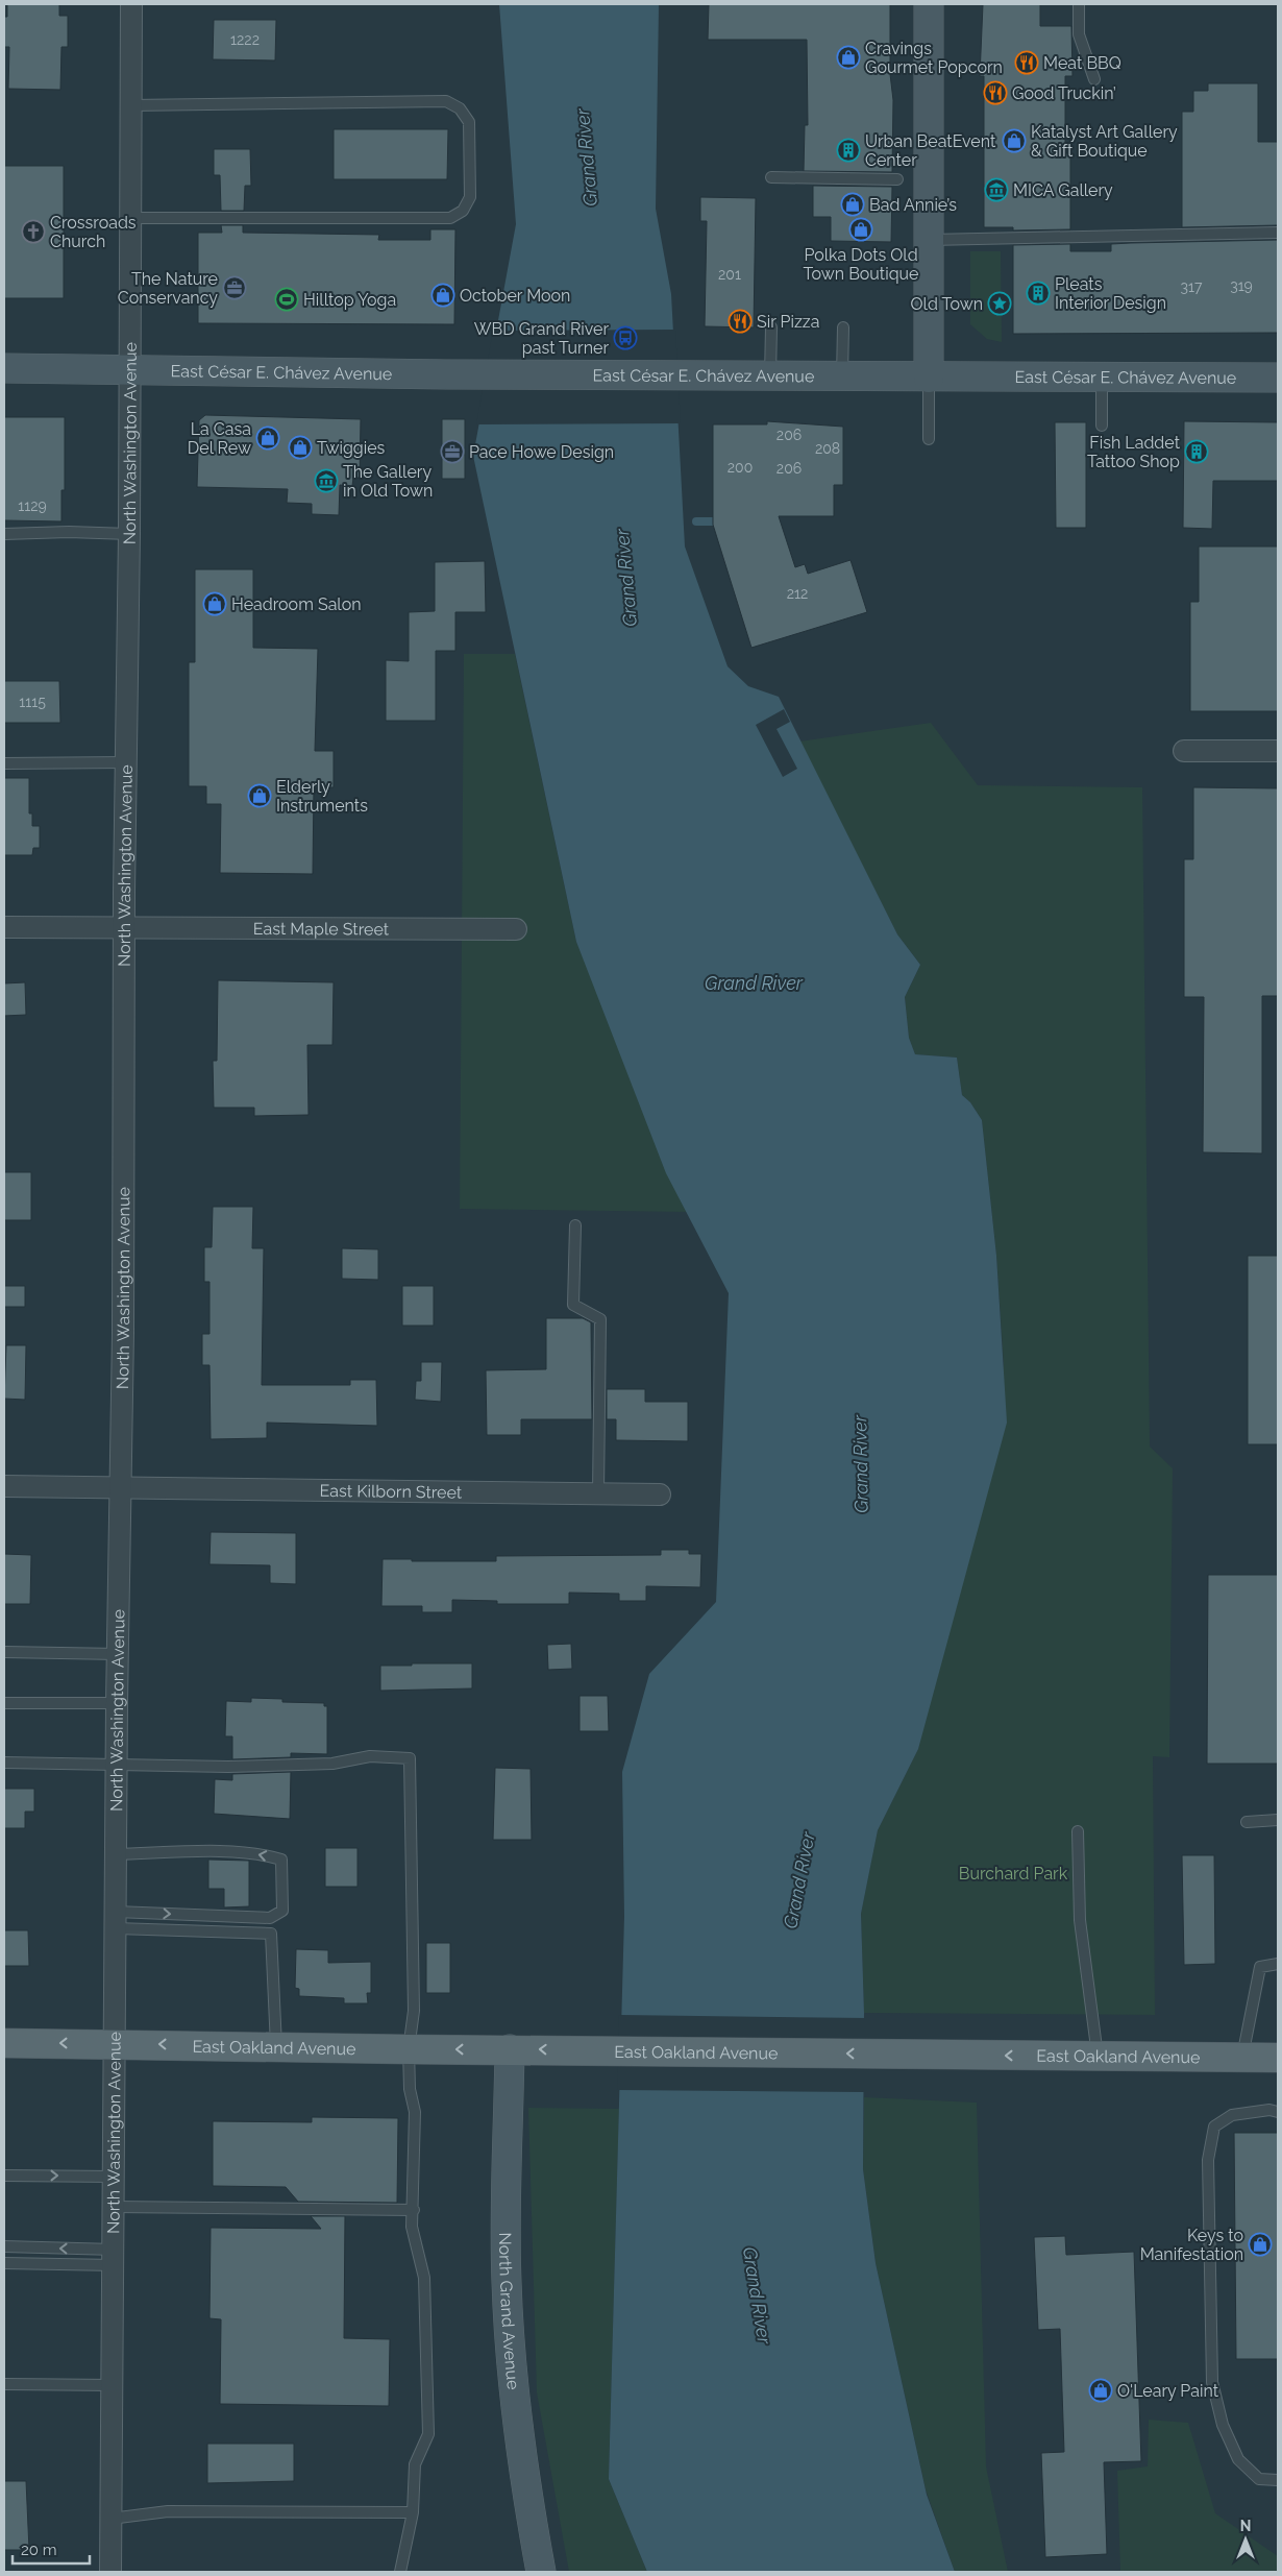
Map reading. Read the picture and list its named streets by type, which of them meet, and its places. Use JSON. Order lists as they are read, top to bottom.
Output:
{
  "streets": {
    "main road": ["East Oakland Avenue"],
    "street": [
      "East César E. Chávez Avenue",
      "North Washington Avenue",
      "East Maple Street",
      "East Kilborn Street",
      "North Grand Avenue"
    ]
  },
  "crossings": [
    ["East César E. Chávez Avenue", "North Washington Avenue"],
    ["North Washington Avenue", "East Maple Street"],
    ["North Washington Avenue", "East Kilborn Street"],
    ["North Washington Avenue", "East Oakland Avenue"],
    ["East Oakland Avenue", "North Grand Avenue"]
  ],
  "one_way": ["East Oakland Avenue"],
  "water": ["Grand River"],
  "parks": ["Burchard Park"],
  "places": {
    "shop": [
      "Cravings Gourmet Popcorn",
      "Katalyst Art Gallery & Gift Boutique",
      "Bad Annie’s",
      "Polka Dots Old Town Boutique",
      "October Moon",
      "La Casa Del Rew",
      "Twiggies",
      "Headroom Salon",
      "Elderly Instruments",
      "Keys to Manifestation",
      "O'Leary Paint"
    ],
    "restaurant": ["Meat BBQ", "Good Truckin’", "Sir Pizza"],
    "building": ["Urban BeatEvent Center", "Pleats Interior Design", "Fish Laddet Tattoo Shop"],
    "museum": ["MICA Gallery", "The Gallery in Old Town"],
    "church": ["Crossroads Church"],
    "office": ["The Nature Conservancy", "Pace Howe Design"],
    "sports": ["Hilltop Yoga"],
    "place": ["Old Town"],
    "bus stop": ["WBD Grand River past Turner"]
  },
  "house_numbers": [
    "1222",
    "201",
    "319",
    "317",
    "206",
    "208",
    "200",
    "206",
    "1129",
    "212",
    "1115"
  ],
  "scale_bar": "20 m",
  "north": "top"
}
